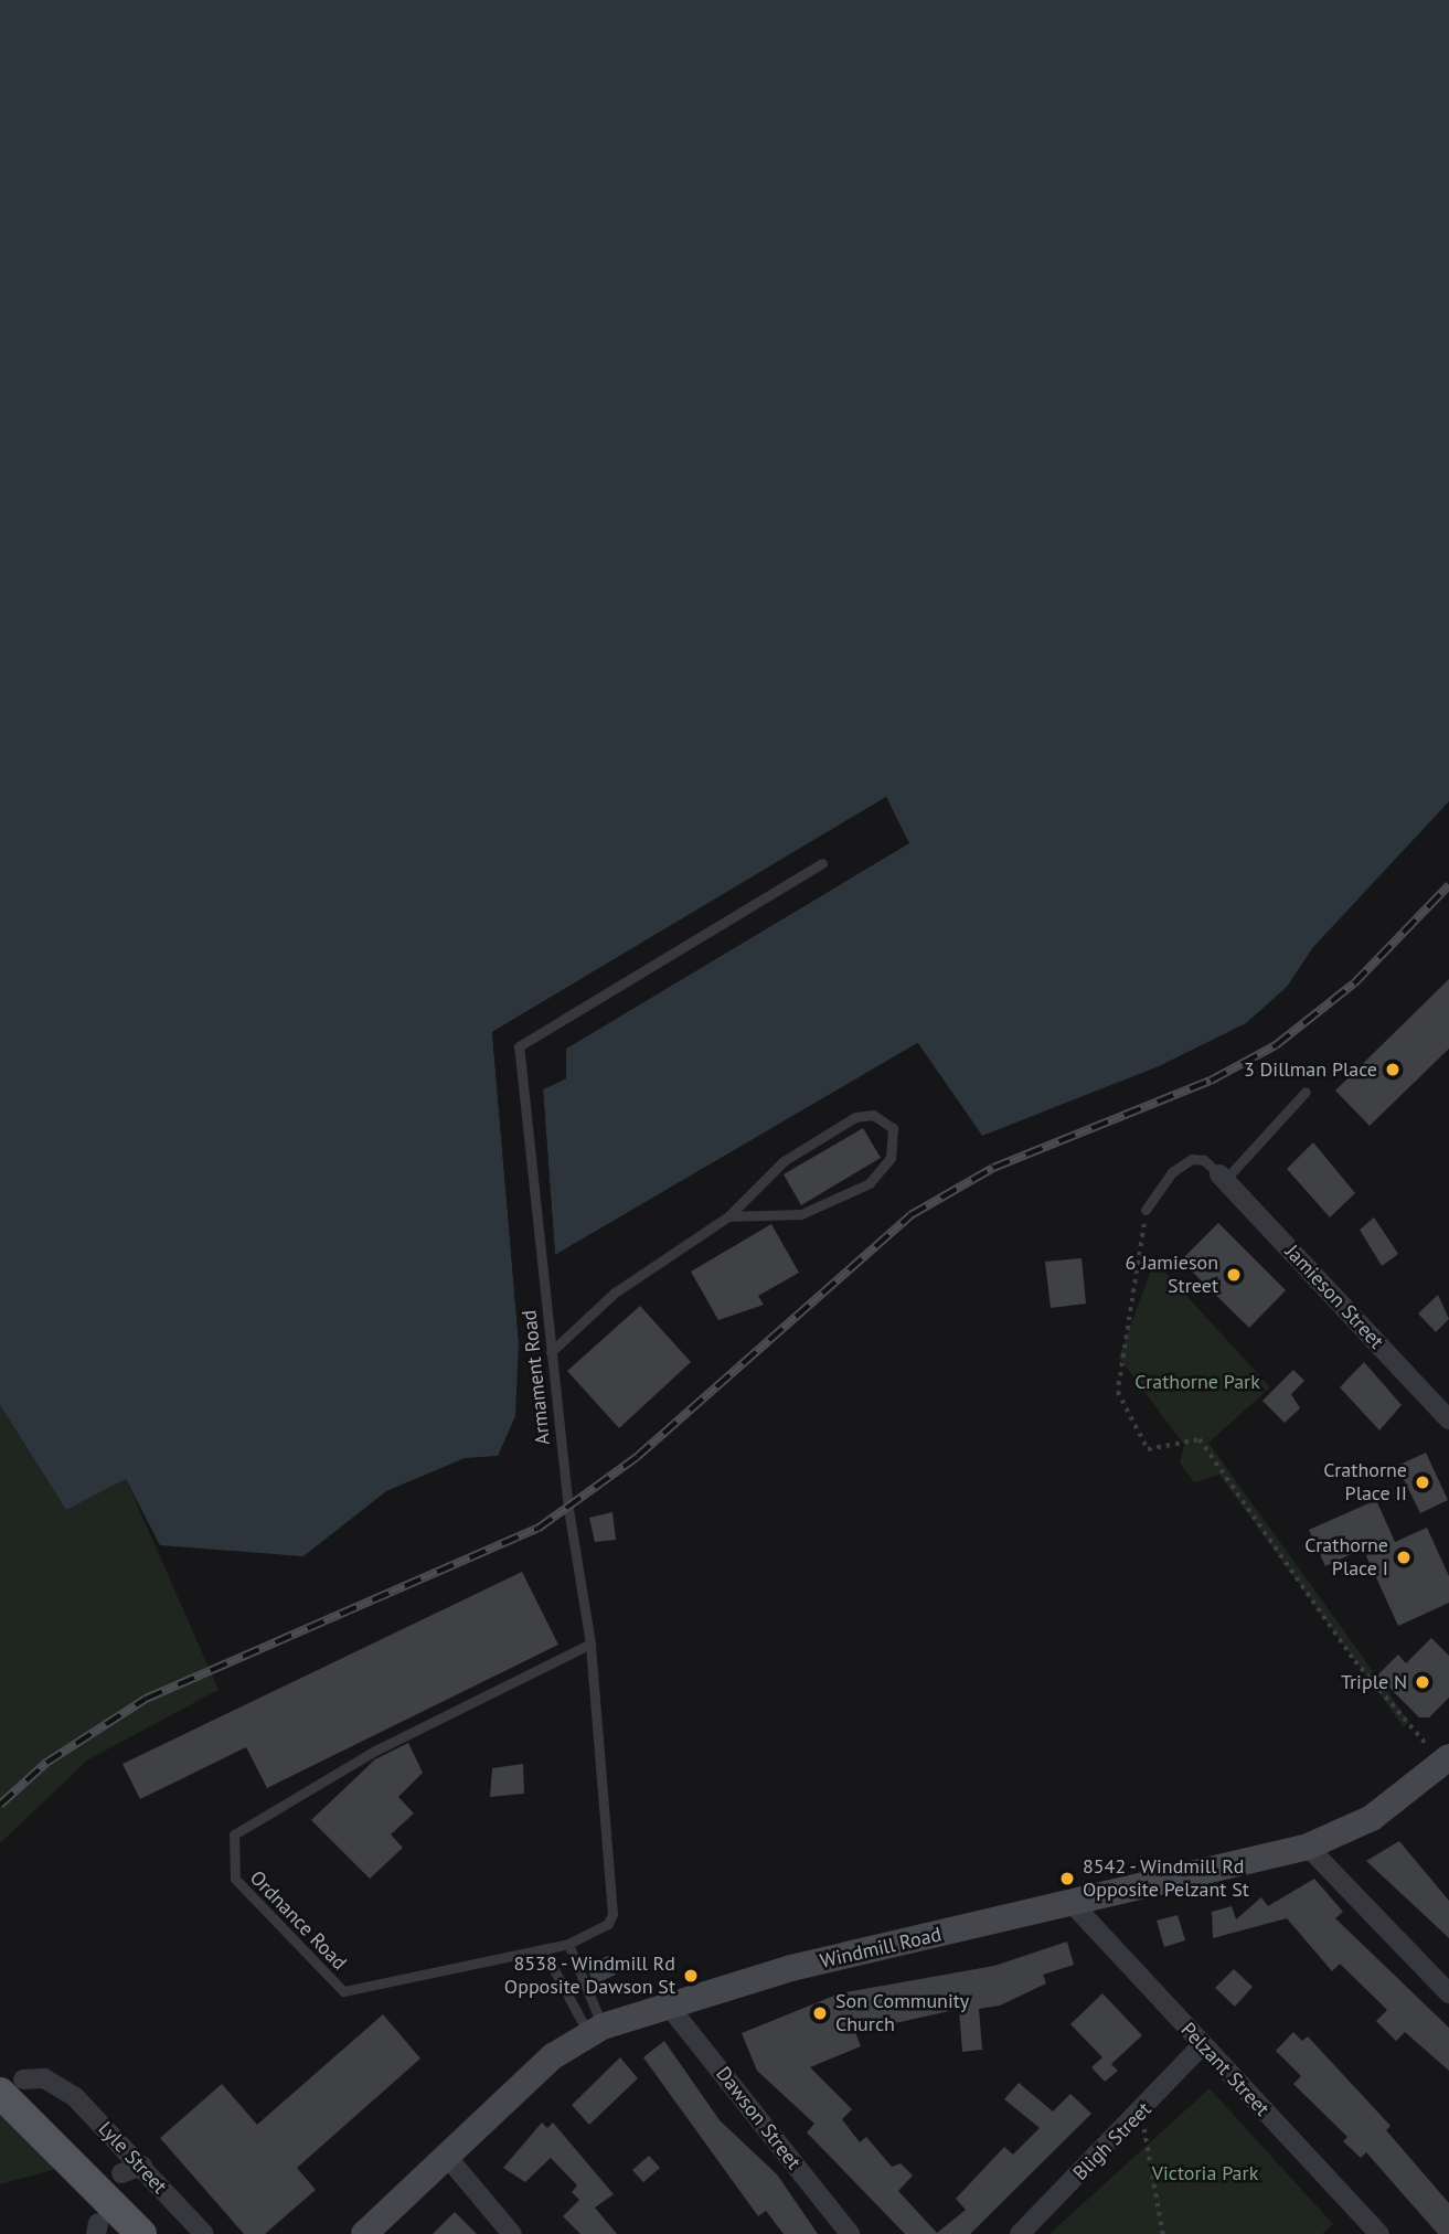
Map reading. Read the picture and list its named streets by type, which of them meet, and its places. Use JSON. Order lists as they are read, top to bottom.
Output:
{
  "streets": {
    "main road": ["Windmill Road"],
    "street": [
      "Jamieson Street",
      "Pelzant Street",
      "Dawson Street",
      "Bligh Street",
      "Lyle Street"
    ],
    "lane": ["Armament Road", "Ordnance Road"]
  },
  "crossings": [
    ["Armament Road", "Ordnance Road"],
    ["Windmill Road", "Pelzant Street"],
    ["Windmill Road", "Dawson Street"],
    ["Pelzant Street", "Bligh Street"]
  ],
  "parks": ["Crathorne Park", "Victoria Park"],
  "places": [
    "3 Dillman Place",
    "6 Jamieson Street",
    "Crathorne Place II",
    "Crathorne Place I",
    "Triple N",
    "8542 - Windmill Rd Opposite Pelzant St",
    "8538 - Windmill Rd Opposite Dawson St",
    "Son Community Church"
  ]
}
